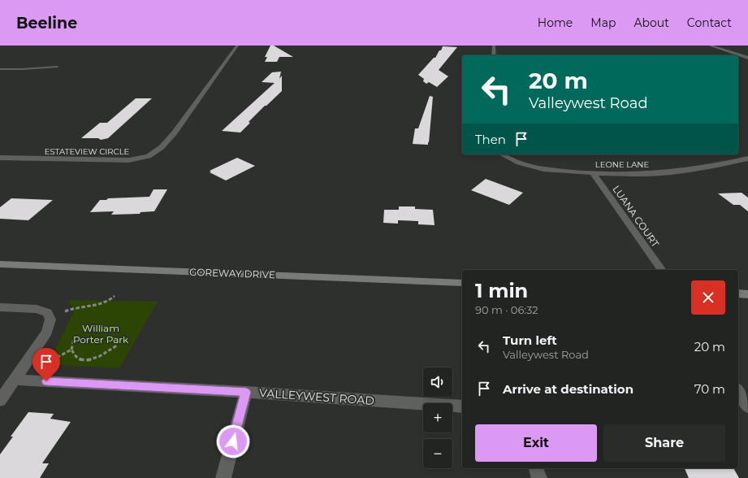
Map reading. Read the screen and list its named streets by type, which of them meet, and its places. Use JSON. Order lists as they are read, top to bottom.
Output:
{
  "streets": {
    "street": [
      "ESTATEVIEW CIRCLE",
      "LEONE LANE",
      "LUANA COURT",
      "GOREWAY DRIVE",
      "VALLEYWEST ROAD"
    ]
  },
  "crossings": [
    ["LEONE LANE", "LUANA COURT"]
  ],
  "parks": ["William Porter Park"],
  "page": {
    "header": "Beeline",
    "nav": [
      "Home",
      "Map",
      "About",
      "Contact"
    ],
    "turn": ["20 m", "Valleywest Road"],
    "then": "Then",
    "heading": ["1 min", "90 m · 06:32"],
    "list": [
      {
        "name": "Turn left",
        "note": "Valleywest Road",
        "value": "20 m"
      },
      {
        "name": "Arrive at destination",
        "value": "70 m"
      }
    ],
    "map_buttons": ["+", "−"],
    "buttons": ["Exit", "Share"]
  }
}
